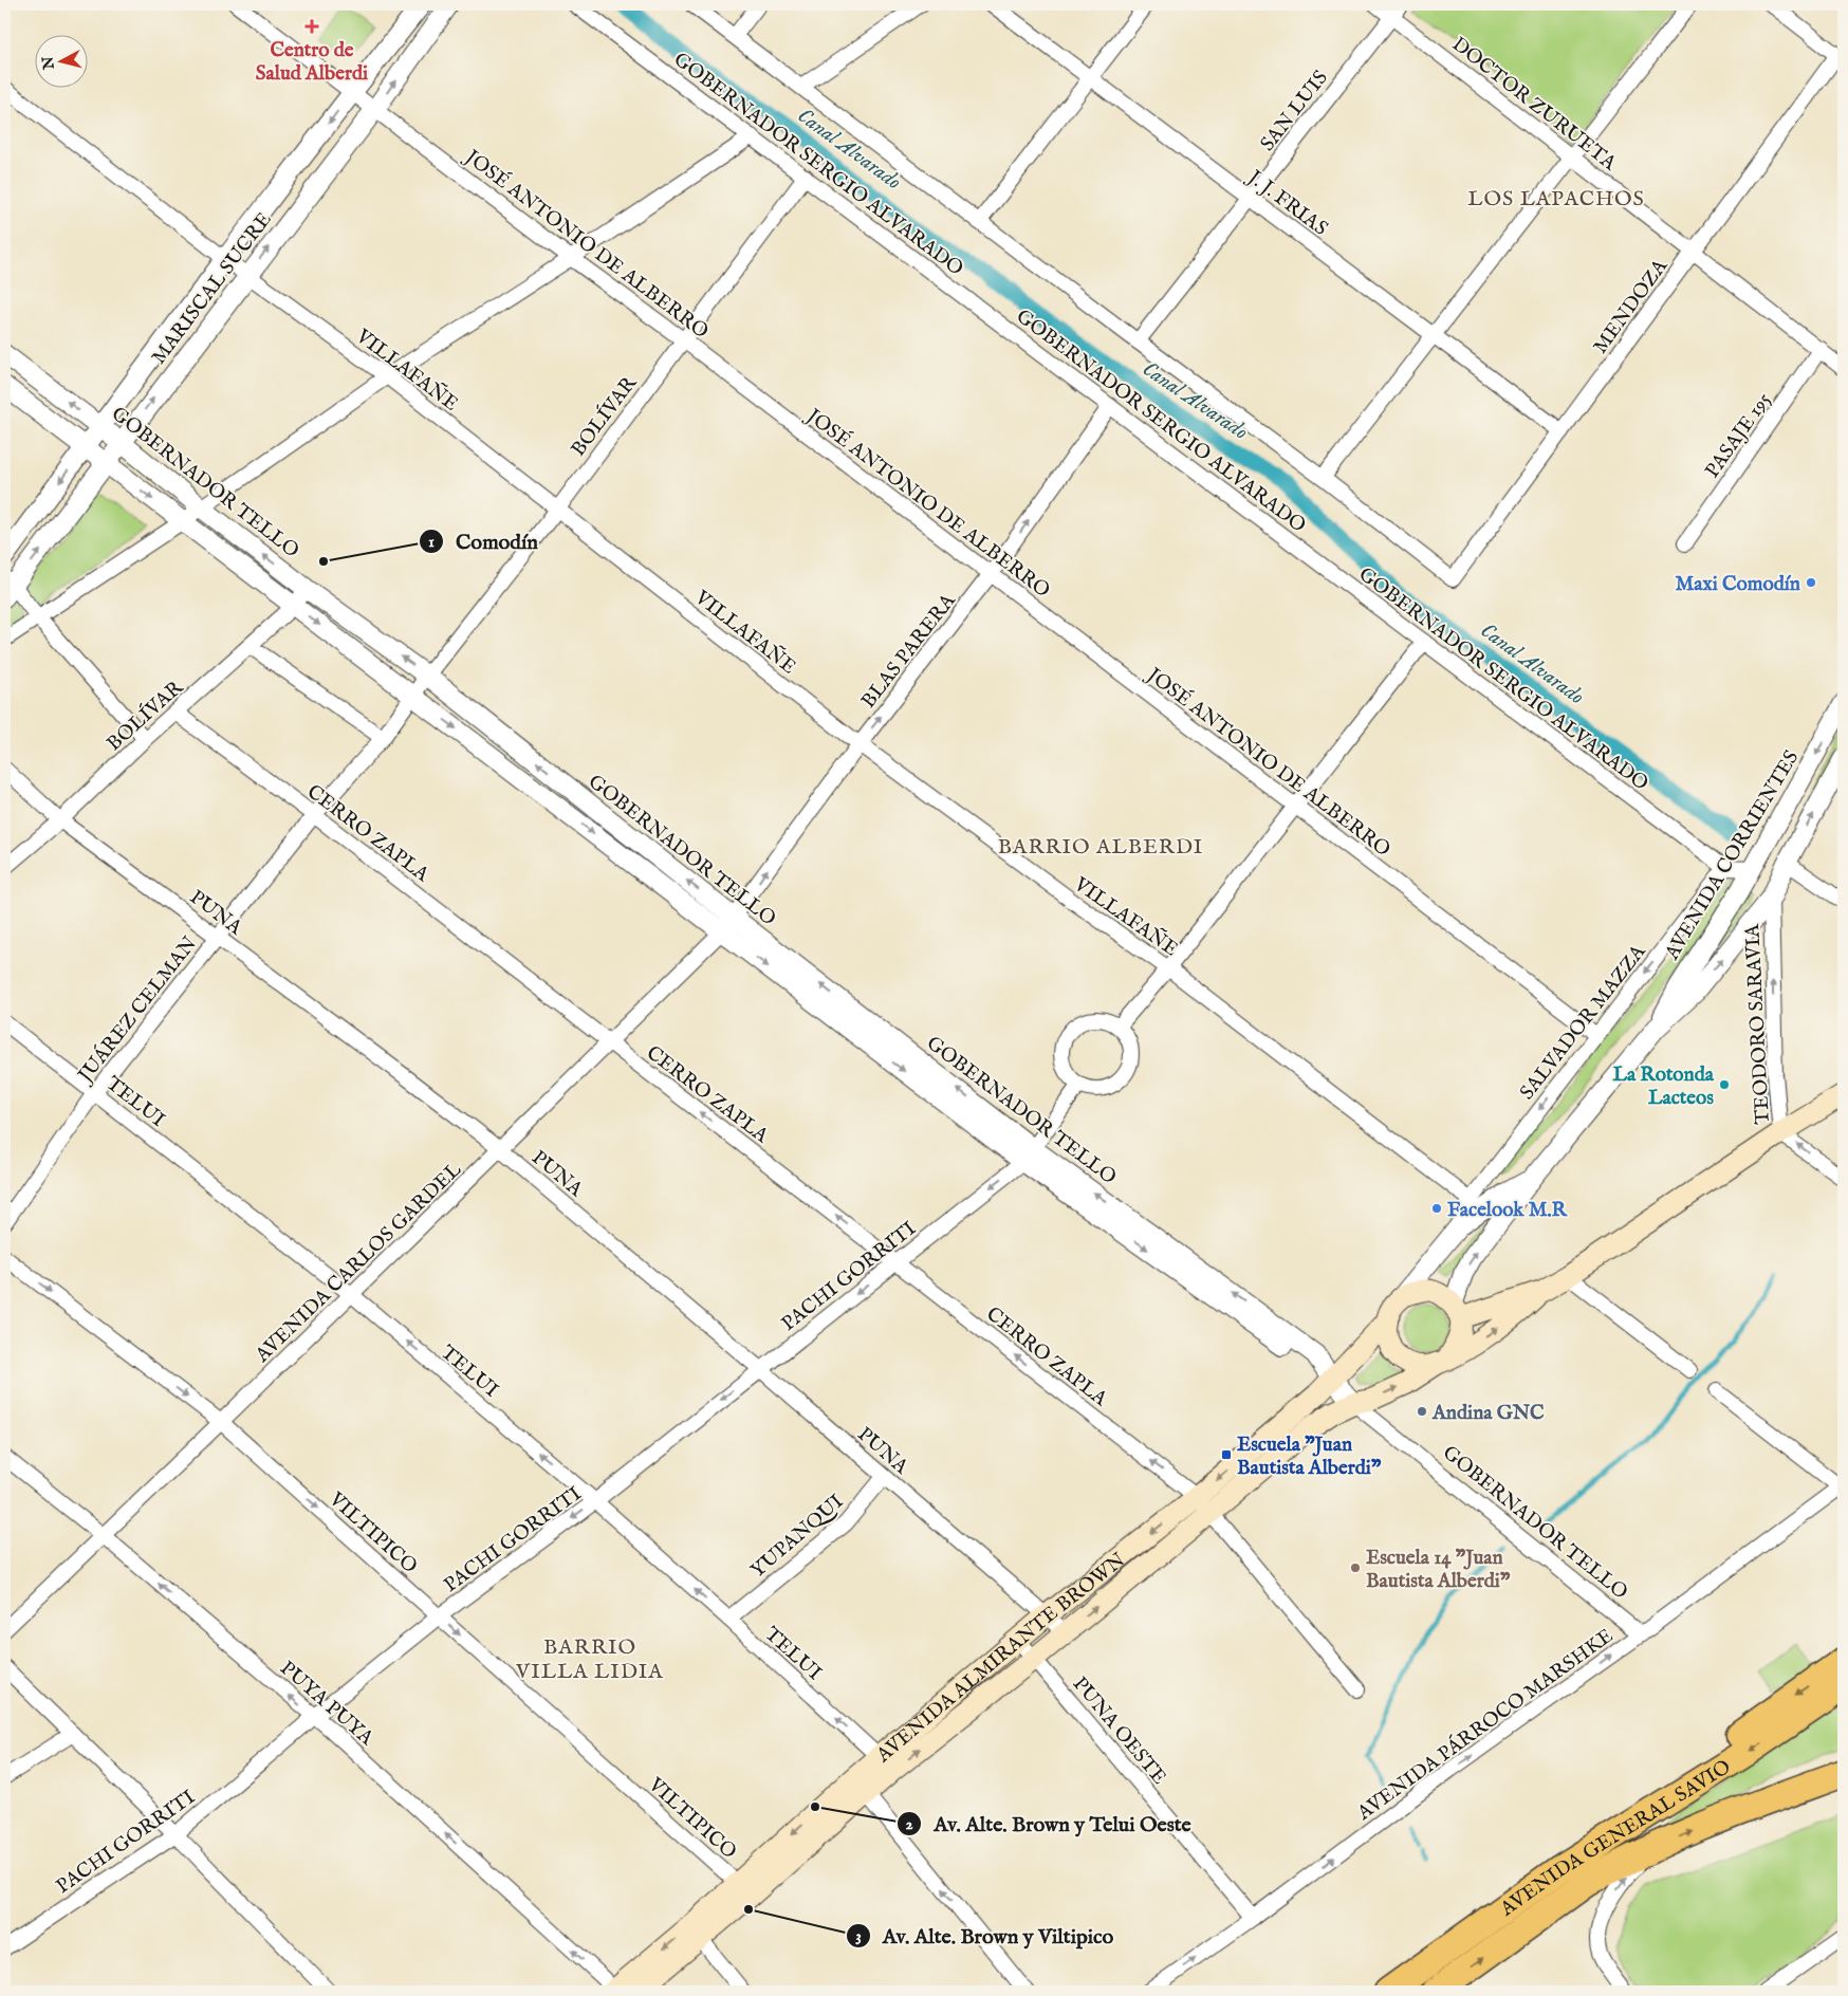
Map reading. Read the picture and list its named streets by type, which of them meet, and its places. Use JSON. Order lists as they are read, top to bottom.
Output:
{
  "streets": {
    "highway": ["AVENIDA GENERAL SAVIO"],
    "main road": ["AVENIDA ALMIRANTE BROWN"],
    "street": [
      "DOCTOR ZURUETA",
      "SAN LUIS",
      "GOBERNADOR SERGIO ALVARADO",
      "J. J. FRIAS",
      "JOSÉ ANTONIO DE ALBERRO",
      "MARISCAL SUCRE",
      "MENDOZA",
      "VILLAFAÑE",
      "BOLÍVAR",
      "PASAJE 195",
      "GOBERNADOR TELLO",
      "BLAS PARERA",
      "CERRO ZAPLA",
      "AVENIDA CORRIENTES",
      "PUNA",
      "JUÁREZ CELMAN",
      "SALVADOR MAZZA",
      "TEODORO SARAVIA",
      "TELUI",
      "AVENIDA CARLOS GARDEL",
      "PACHI GORRITI",
      "VILTIPICO",
      "YUPANQUI",
      "PUYA PUYA",
      "AVENIDA PÁRROCO MARSHKE",
      "PUNA OESTE"
    ]
  },
  "crossings": [
    ["DOCTOR ZURUETA", "SAN LUIS"],
    ["DOCTOR ZURUETA", "MENDOZA"],
    ["DOCTOR ZURUETA", "PASAJE 195"],
    ["SAN LUIS", "J. J. FRIAS"],
    ["GOBERNADOR SERGIO ALVARADO", "BOLÍVAR"],
    ["GOBERNADOR SERGIO ALVARADO", "BLAS PARERA"],
    ["GOBERNADOR SERGIO ALVARADO", "SALVADOR MAZZA"],
    ["J. J. FRIAS", "MENDOZA"],
    ["JOSÉ ANTONIO DE ALBERRO", "MARISCAL SUCRE"],
    ["JOSÉ ANTONIO DE ALBERRO", "BOLÍVAR"],
    ["JOSÉ ANTONIO DE ALBERRO", "BLAS PARERA"],
    ["JOSÉ ANTONIO DE ALBERRO", "SALVADOR MAZZA"],
    ["MARISCAL SUCRE", "VILLAFAÑE"],
    ["MARISCAL SUCRE", "GOBERNADOR TELLO"],
    ["VILLAFAÑE", "BOLÍVAR"],
    ["VILLAFAÑE", "BLAS PARERA"],
    ["VILLAFAÑE", "SALVADOR MAZZA"],
    ["BOLÍVAR", "GOBERNADOR TELLO"],
    ["BOLÍVAR", "CERRO ZAPLA"],
    ["BOLÍVAR", "PUNA"],
    ["BOLÍVAR", "JUÁREZ CELMAN"],
    ["GOBERNADOR TELLO", "BLAS PARERA"],
    ["GOBERNADOR TELLO", "JUÁREZ CELMAN"],
    ["GOBERNADOR TELLO", "AVENIDA CARLOS GARDEL"],
    ["GOBERNADOR TELLO", "PACHI GORRITI"],
    ["GOBERNADOR TELLO", "AVENIDA ALMIRANTE BROWN"],
    ["GOBERNADOR TELLO", "AVENIDA PÁRROCO MARSHKE"],
    ["BLAS PARERA", "AVENIDA CARLOS GARDEL"],
    ["CERRO ZAPLA", "JUÁREZ CELMAN"],
    ["CERRO ZAPLA", "AVENIDA CARLOS GARDEL"],
    ["CERRO ZAPLA", "PACHI GORRITI"],
    ["CERRO ZAPLA", "AVENIDA ALMIRANTE BROWN"],
    ["AVENIDA CORRIENTES", "SALVADOR MAZZA"],
    ["AVENIDA CORRIENTES", "TEODORO SARAVIA"],
    ["AVENIDA CORRIENTES", "AVENIDA ALMIRANTE BROWN"],
    ["PUNA", "JUÁREZ CELMAN"],
    ["PUNA", "AVENIDA CARLOS GARDEL"],
    ["PUNA", "PACHI GORRITI"],
    ["PUNA", "YUPANQUI"],
    ["PUNA", "AVENIDA ALMIRANTE BROWN"],
    ["JUÁREZ CELMAN", "TELUI"],
    ["TELUI", "AVENIDA CARLOS GARDEL"],
    ["TELUI", "PACHI GORRITI"],
    ["TELUI", "YUPANQUI"],
    ["TELUI", "AVENIDA ALMIRANTE BROWN"],
    ["AVENIDA CARLOS GARDEL", "VILTIPICO"],
    ["AVENIDA CARLOS GARDEL", "PUYA PUYA"],
    ["PACHI GORRITI", "VILTIPICO"],
    ["PACHI GORRITI", "PUYA PUYA"],
    ["VILTIPICO", "AVENIDA ALMIRANTE BROWN"],
    ["AVENIDA ALMIRANTE BROWN", "PUYA PUYA"],
    ["AVENIDA ALMIRANTE BROWN", "PUNA OESTE"],
    ["AVENIDA PÁRROCO MARSHKE", "PUNA OESTE"]
  ],
  "one_way": [
    "BLAS PARERA",
    "CERRO ZAPLA",
    "SALVADOR MAZZA",
    "TEODORO SARAVIA",
    "TELUI",
    "PACHI GORRITI",
    "VILTIPICO",
    "PUYA PUYA",
    "AVENIDA PÁRROCO MARSHKE"
  ],
  "districts": ["LOS LAPACHOS", "BARRIO ALBERDI", "BARRIO VILLA LIDIA"],
  "water": ["Canal Alvarado"],
  "places": {
    "health": ["Centro de Salud Alberdi"],
    "other": [
      "Comodín",
      "Maxi Comodín",
      "La Rotonda Lacteos",
      "Facelook M.R",
      "Andina GNC",
      "Escuela 14 \"Juan Bautista Alberdi\"",
      "Av. Alte. Brown y Telui Oeste",
      "Av. Alte. Brown y Viltipico"
    ],
    "transit": ["Escuela \"Juan Bautista Alberdi\""]
  },
  "north": "left"
}
